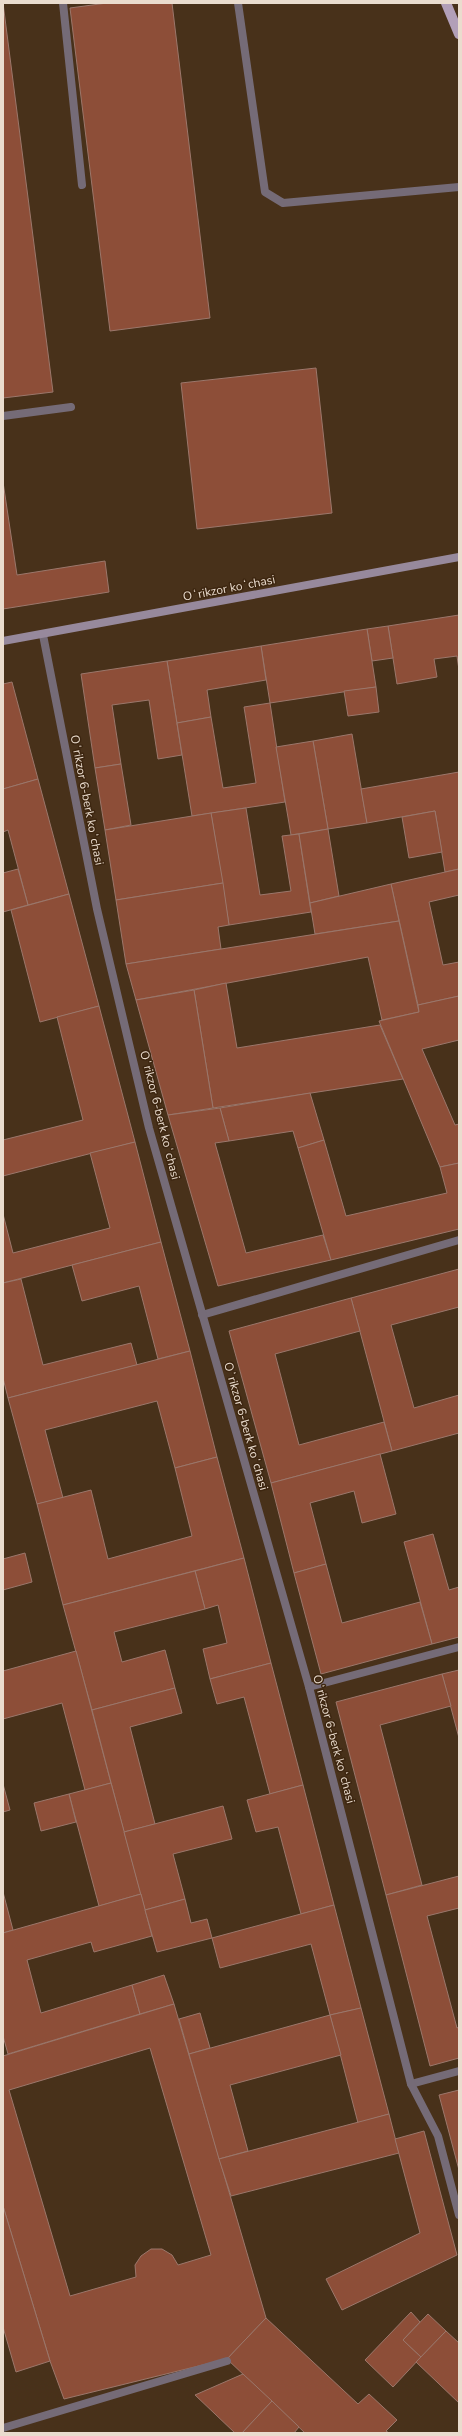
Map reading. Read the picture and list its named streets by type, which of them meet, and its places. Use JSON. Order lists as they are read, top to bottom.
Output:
{
  "streets": {
    "main road": ["Oʻrikzor koʻchasi"],
    "street": ["Oʻrikzor 6-berk koʻchasi"]
  },
  "crossings": [
    ["Oʻrikzor koʻchasi", "Oʻrikzor 6-berk koʻchasi"]
  ]
}
